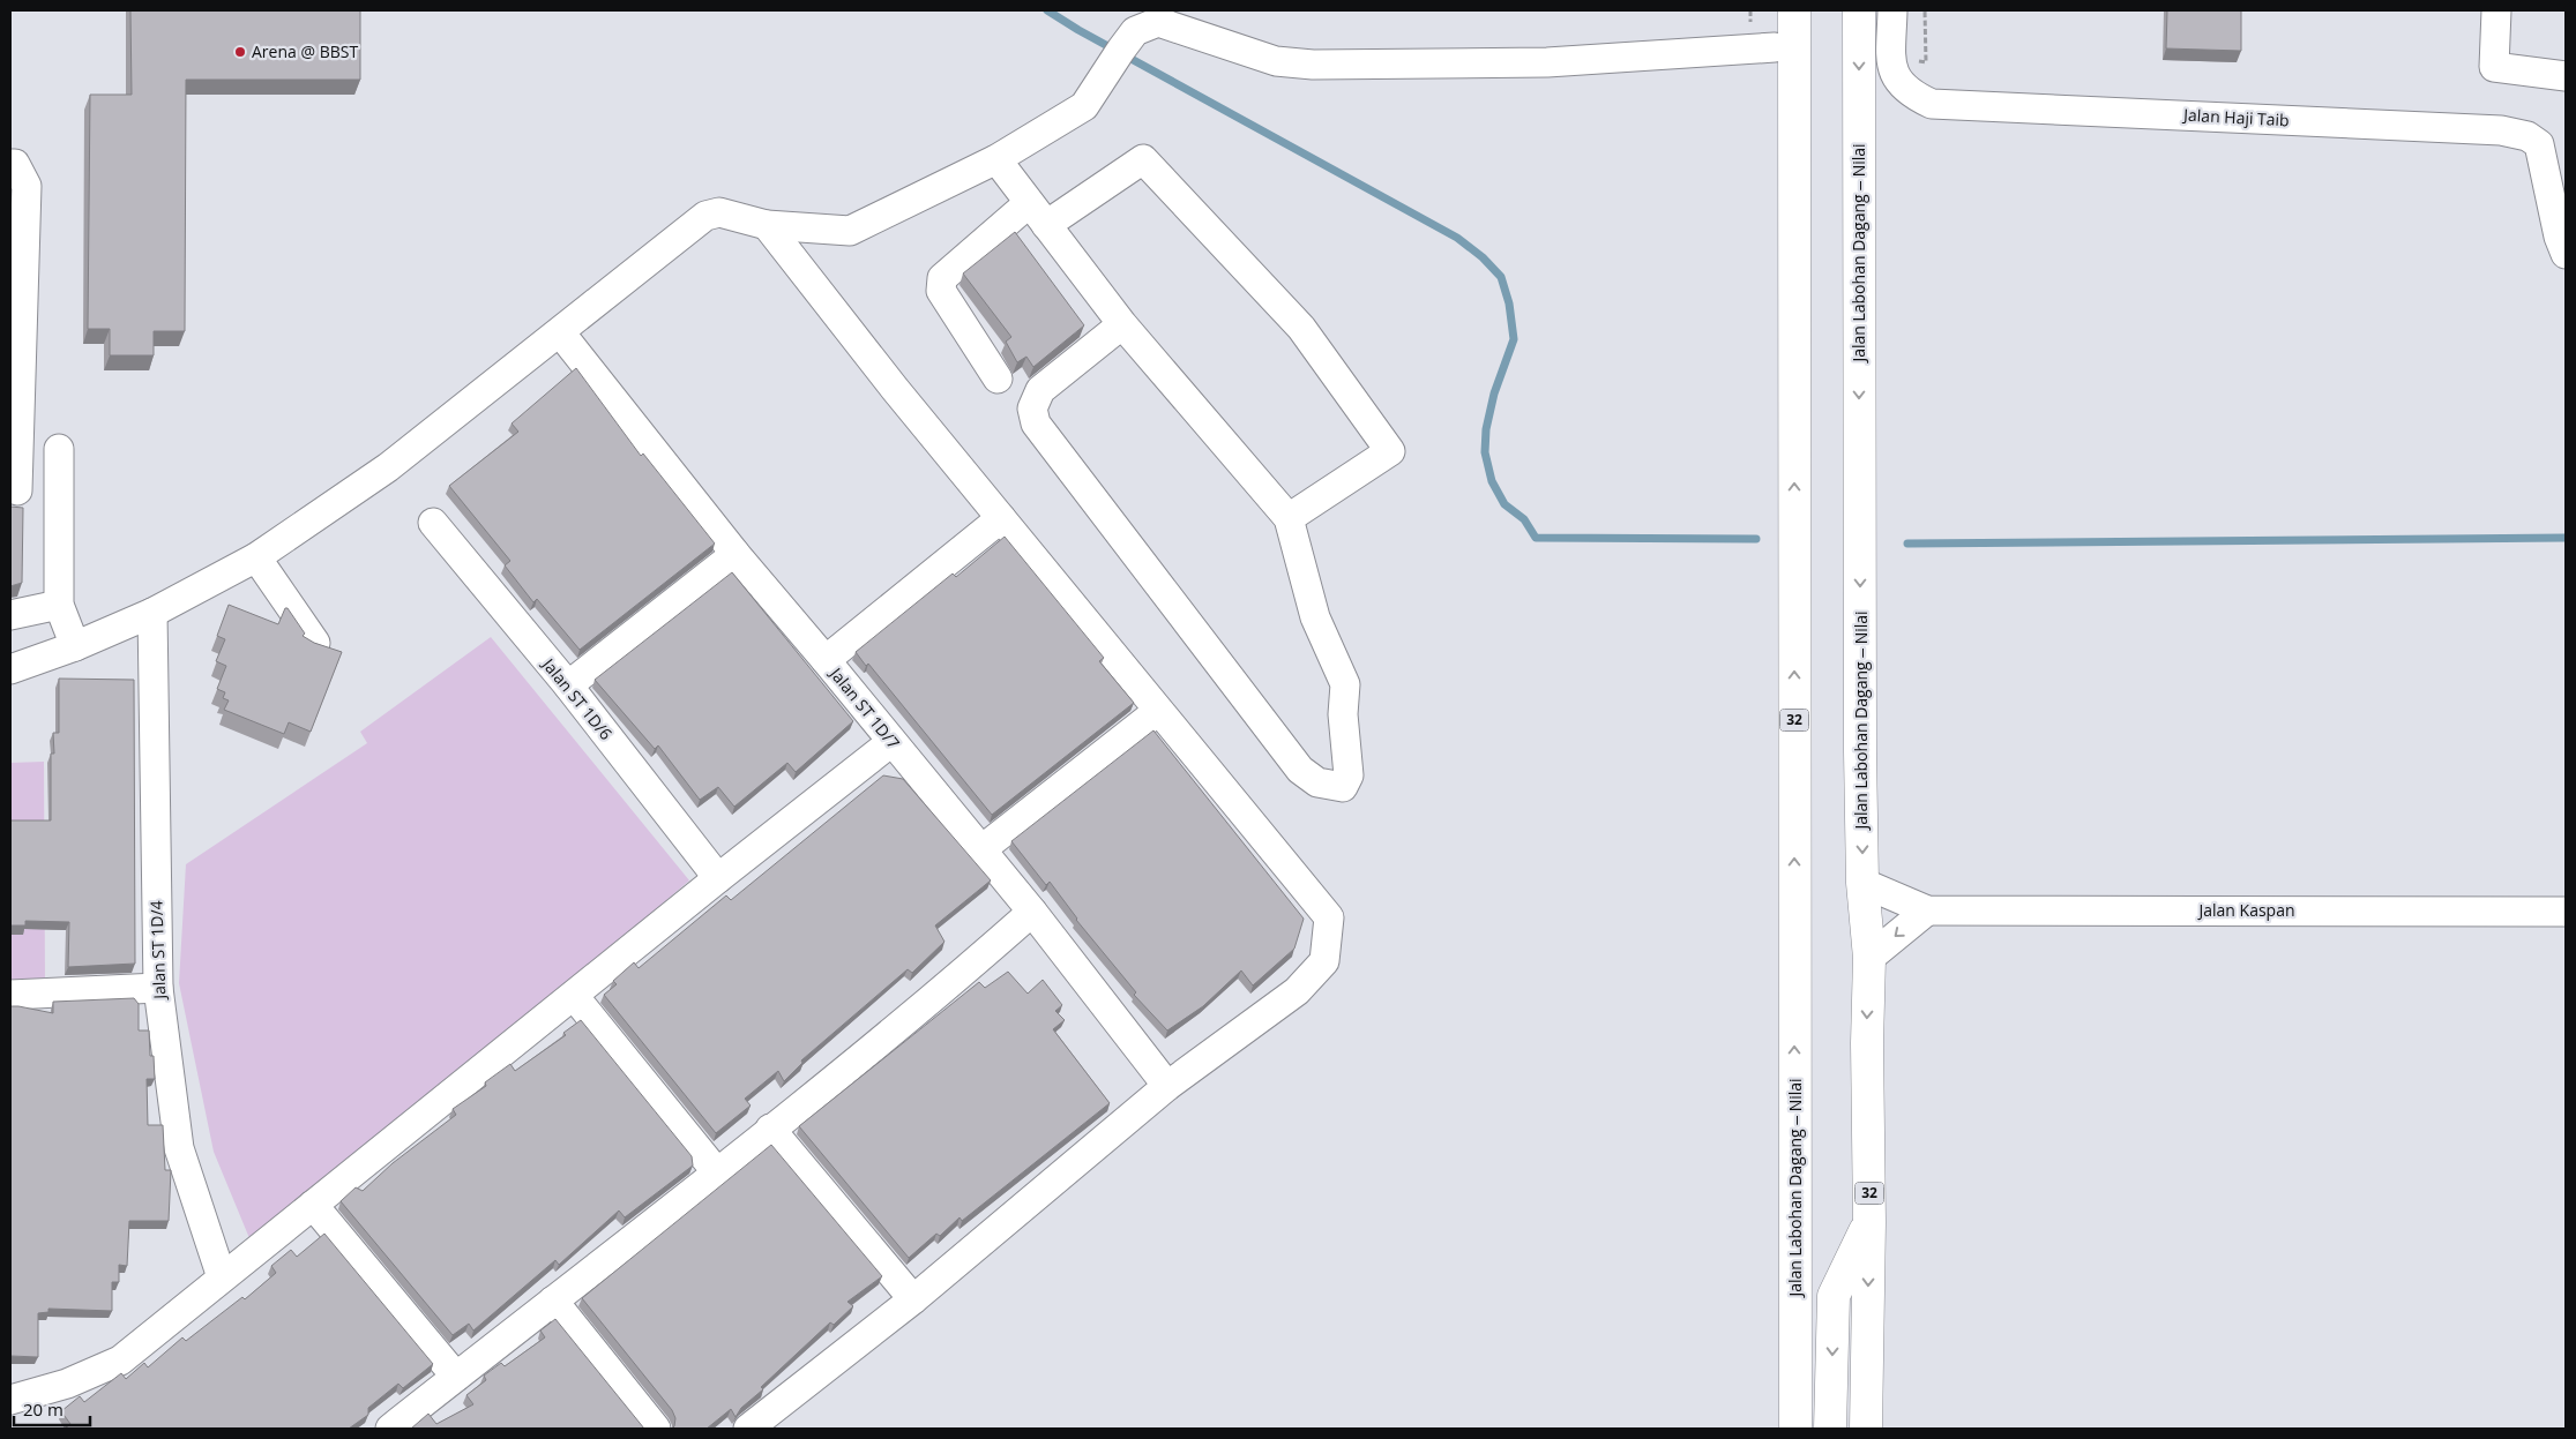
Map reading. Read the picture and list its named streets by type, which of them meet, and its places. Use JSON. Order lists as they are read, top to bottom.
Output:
{
  "streets": {
    "main road": ["Jalan Labohan Dagang ‒ Nilai", "32"],
    "street": [
      "Jalan Haji Taib",
      "Jalan ST 1D/6",
      "Jalan ST 1D/7",
      "Jalan Kaspan",
      "Jalan ST 1D/4"
    ]
  },
  "places": ["Arena @ BBST"],
  "scale_bar": "20 m"
}
